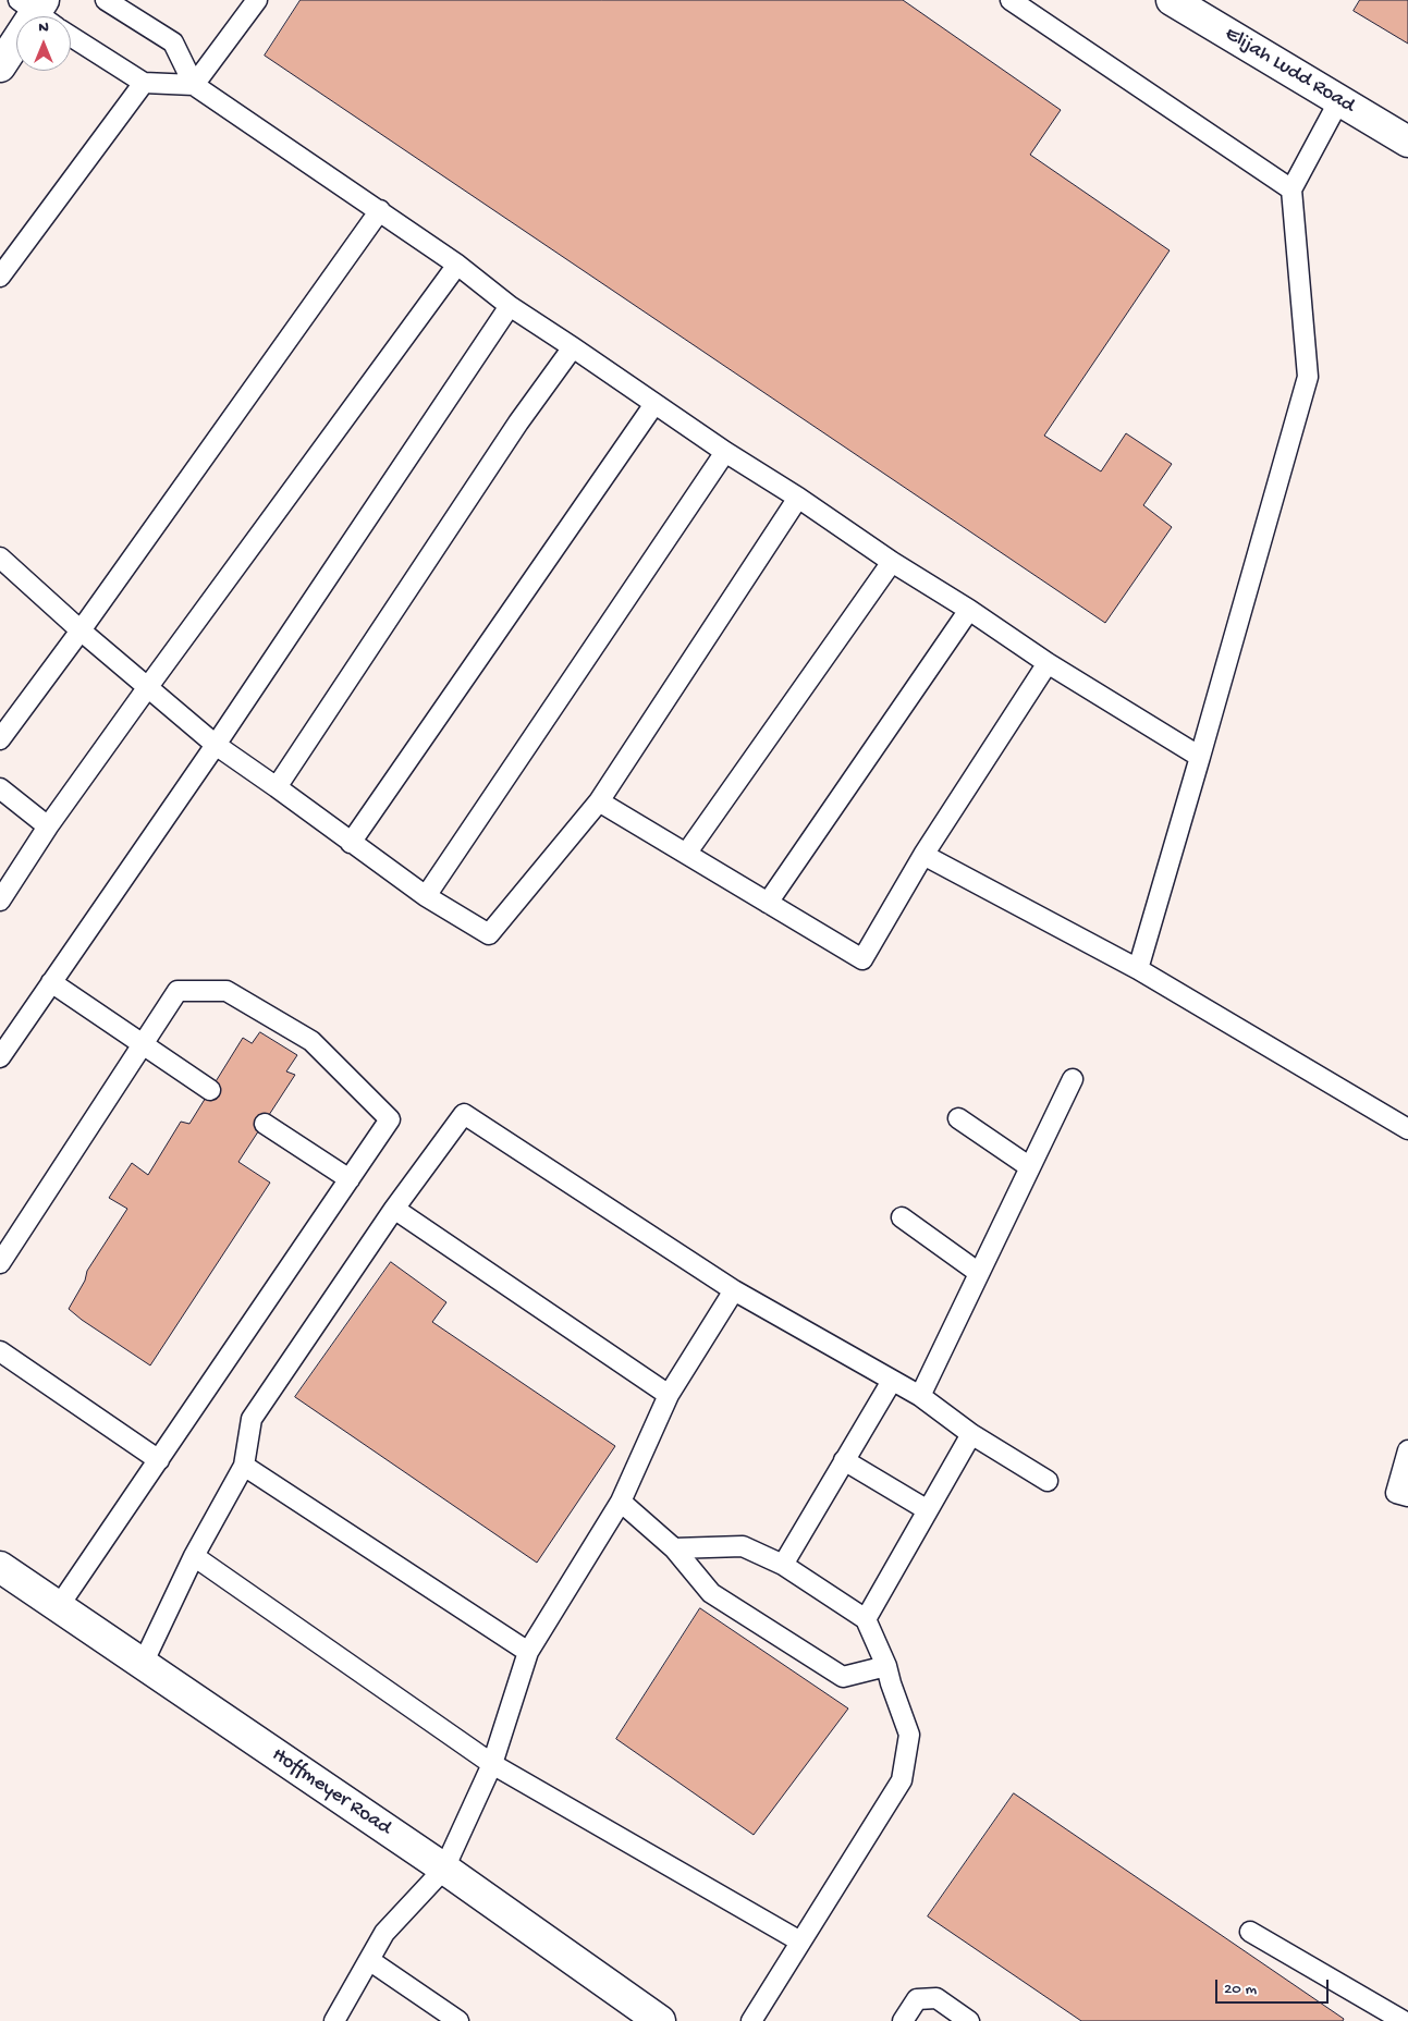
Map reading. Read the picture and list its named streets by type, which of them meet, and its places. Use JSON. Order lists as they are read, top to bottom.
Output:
{
  "streets": {
    "main road": ["Elijah Ludd Road", "Hoffmeyer Road"]
  },
  "scale_bar": "20 m",
  "north": "top"
}
